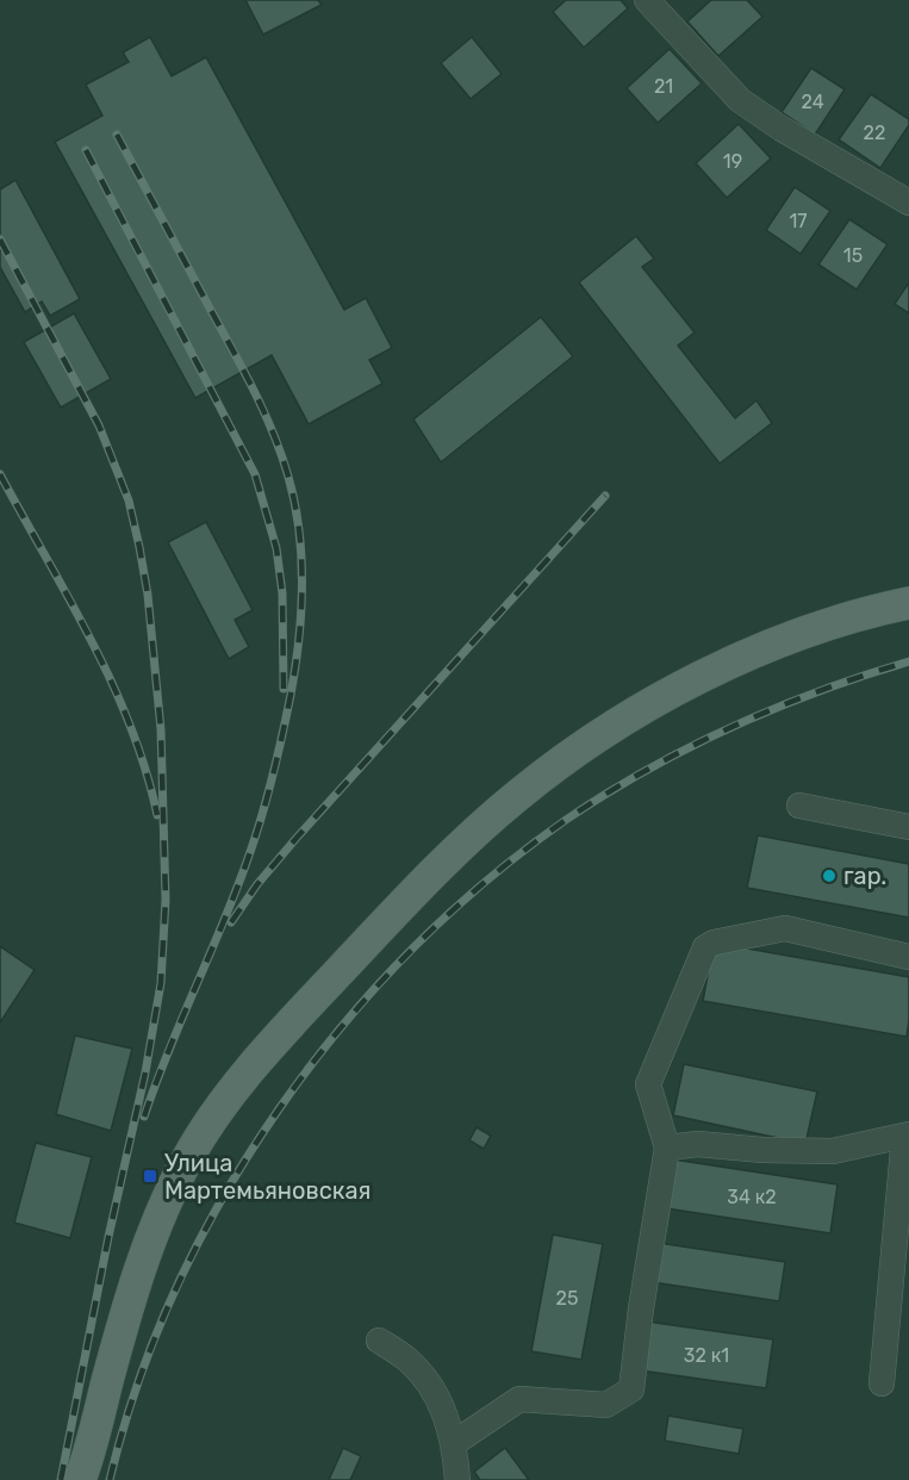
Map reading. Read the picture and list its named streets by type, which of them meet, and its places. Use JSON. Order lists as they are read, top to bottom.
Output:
{
  "places": {
    "other": ["гар."],
    "transit": ["Улица Мартемьяновская"]
  },
  "house_numbers": [
    "21",
    "24",
    "22",
    "19",
    "17",
    "15",
    "34 к2",
    "25",
    "32 к1"
  ]
}
